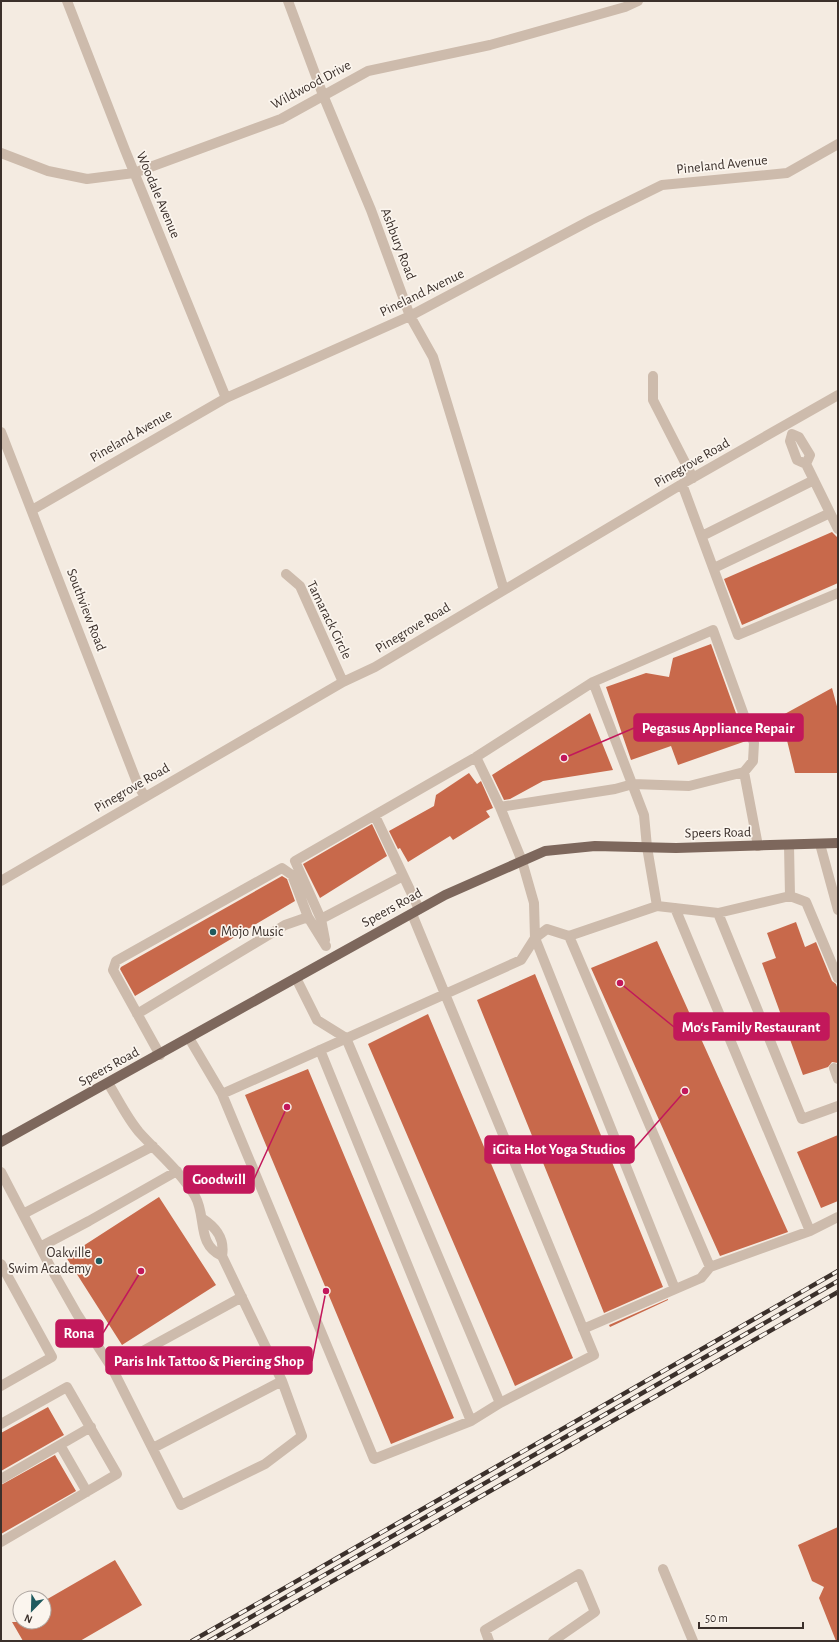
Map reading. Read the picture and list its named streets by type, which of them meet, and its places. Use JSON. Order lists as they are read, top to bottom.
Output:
{
  "streets": {
    "main road": ["Speers Road"],
    "street": [
      "Wildwood Drive",
      "Pineland Avenue",
      "Woodale Avenue",
      "Ashbury Road",
      "Pinegrove Road",
      "Southview Road",
      "Tamarack Circle"
    ]
  },
  "crossings": [
    ["Wildwood Drive", "Woodale Avenue"],
    ["Wildwood Drive", "Ashbury Road"],
    ["Pineland Avenue", "Woodale Avenue"],
    ["Pineland Avenue", "Ashbury Road"],
    ["Pineland Avenue", "Southview Road"],
    ["Ashbury Road", "Pinegrove Road"],
    ["Pinegrove Road", "Southview Road"],
    ["Pinegrove Road", "Tamarack Circle"]
  ],
  "places": [
    "Pegasus Appliance Repair",
    "Mojo Music",
    "Mo‘s Family Restaurant",
    "iGita Hot Yoga Studios",
    "Goodwill",
    "Oakville Swim Academy",
    "Rona",
    "Paris Ink Tattoo & Piercing Shop"
  ],
  "scale_bar": "50 m",
  "north": "bottom left"
}
